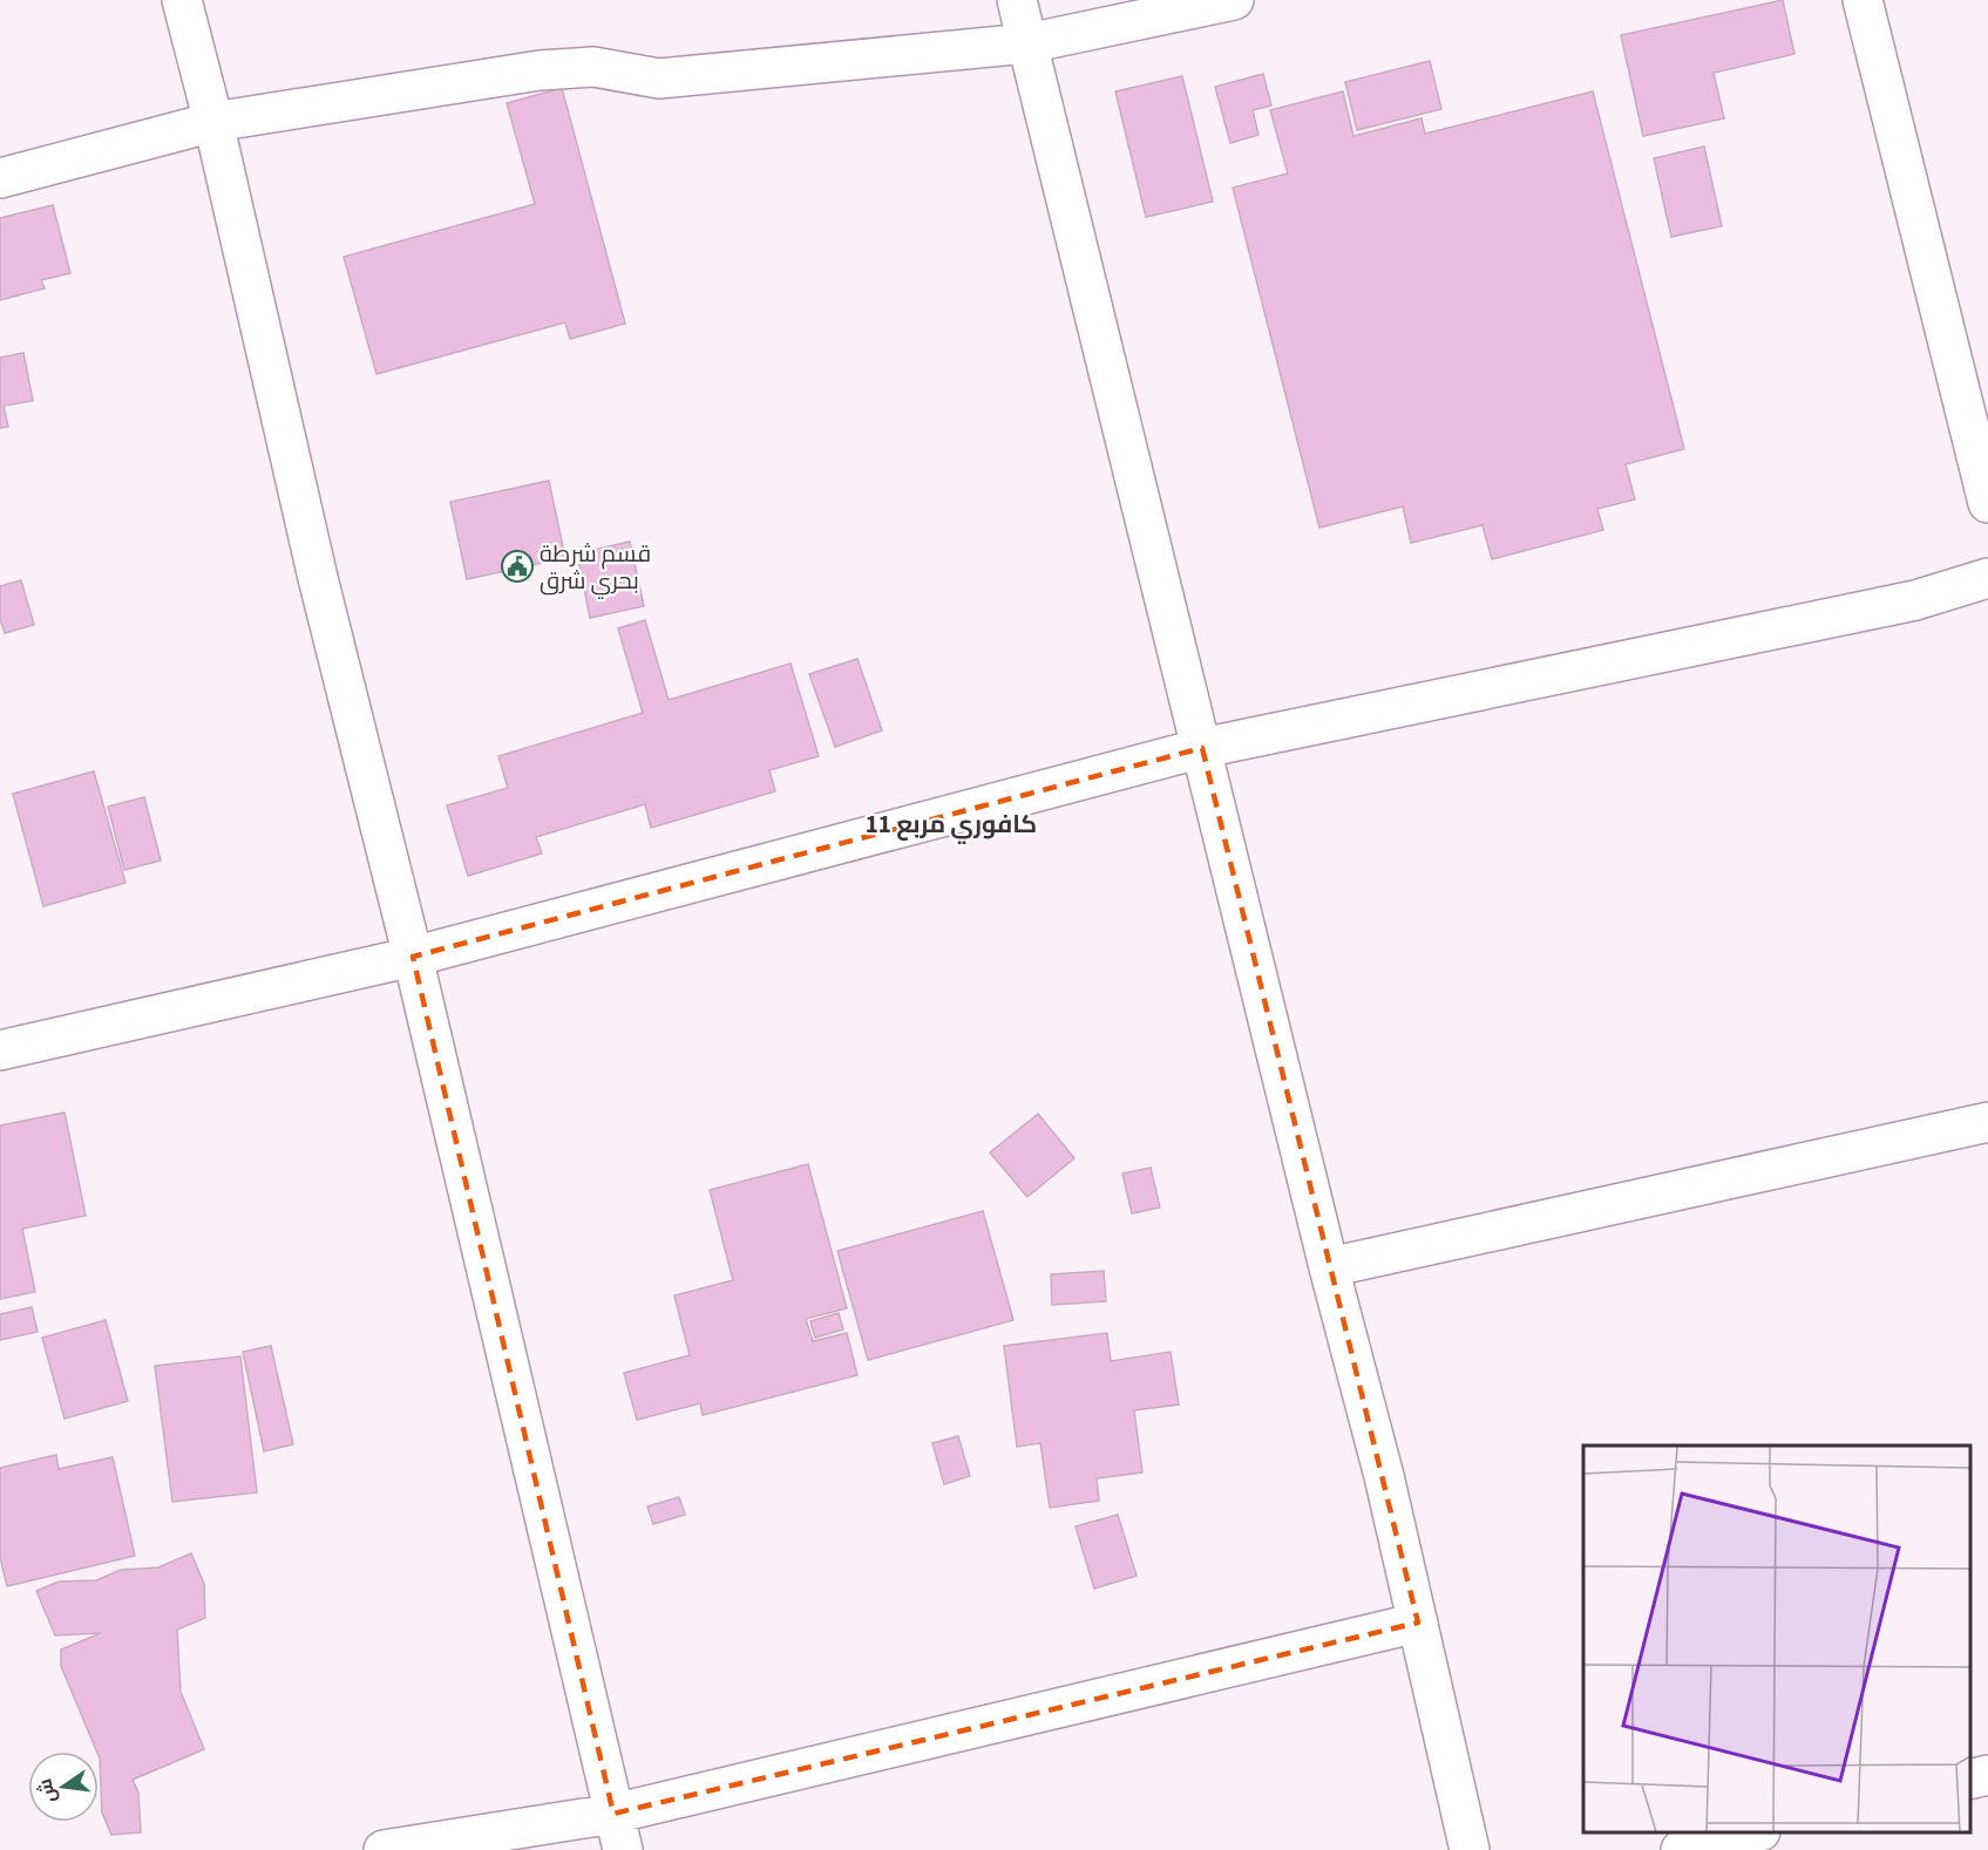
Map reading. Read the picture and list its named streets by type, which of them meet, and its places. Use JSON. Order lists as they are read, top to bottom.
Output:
{
  "districts": ["كافوري مربع 11"],
  "places": {
    "public building": ["قسم شرطة بحري شرق"]
  },
  "north": "left"
}
